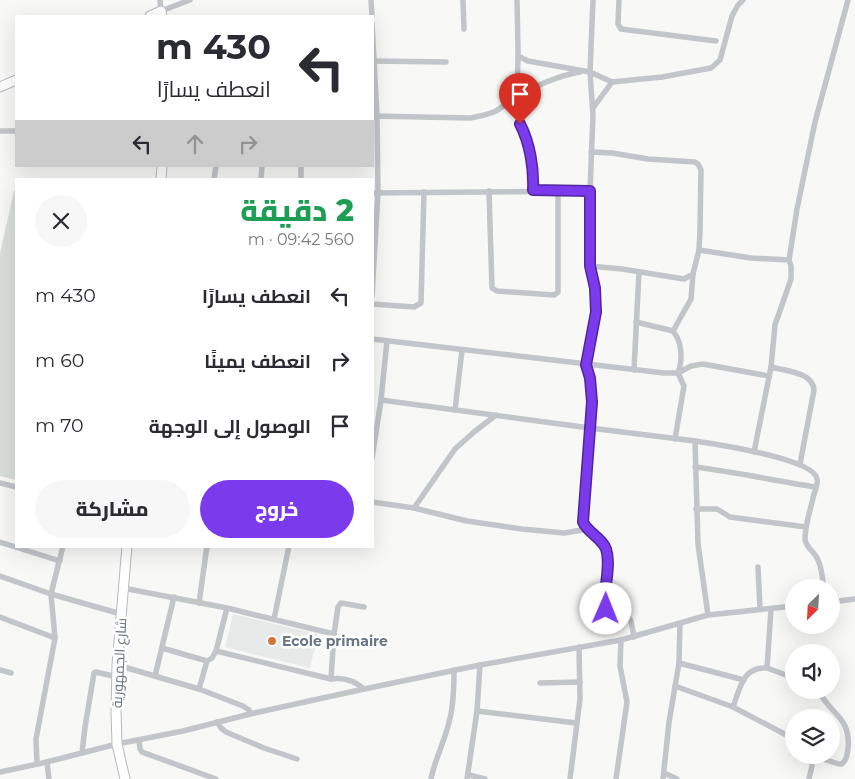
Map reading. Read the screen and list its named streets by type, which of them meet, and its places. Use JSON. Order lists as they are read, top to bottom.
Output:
{
  "streets": {
    "main road": ["شارع الجمهورية"]
  },
  "places": ["Ecole primaire"],
  "north": "bottom left",
  "page": {
    "turn": ["430 m", "انعطف يسارًا"],
    "heading": ["2 دقيقة", "560 m · 09:42"],
    "list": [
      {
        "name": "انعطف يسارًا",
        "value": "430 m"
      },
      {
        "name": "انعطف يمينًا",
        "value": "60 m"
      },
      {
        "name": "الوصول إلى الوجهة",
        "value": "70 m"
      }
    ],
    "buttons": ["خروج", "مشاركة"]
  }
}
